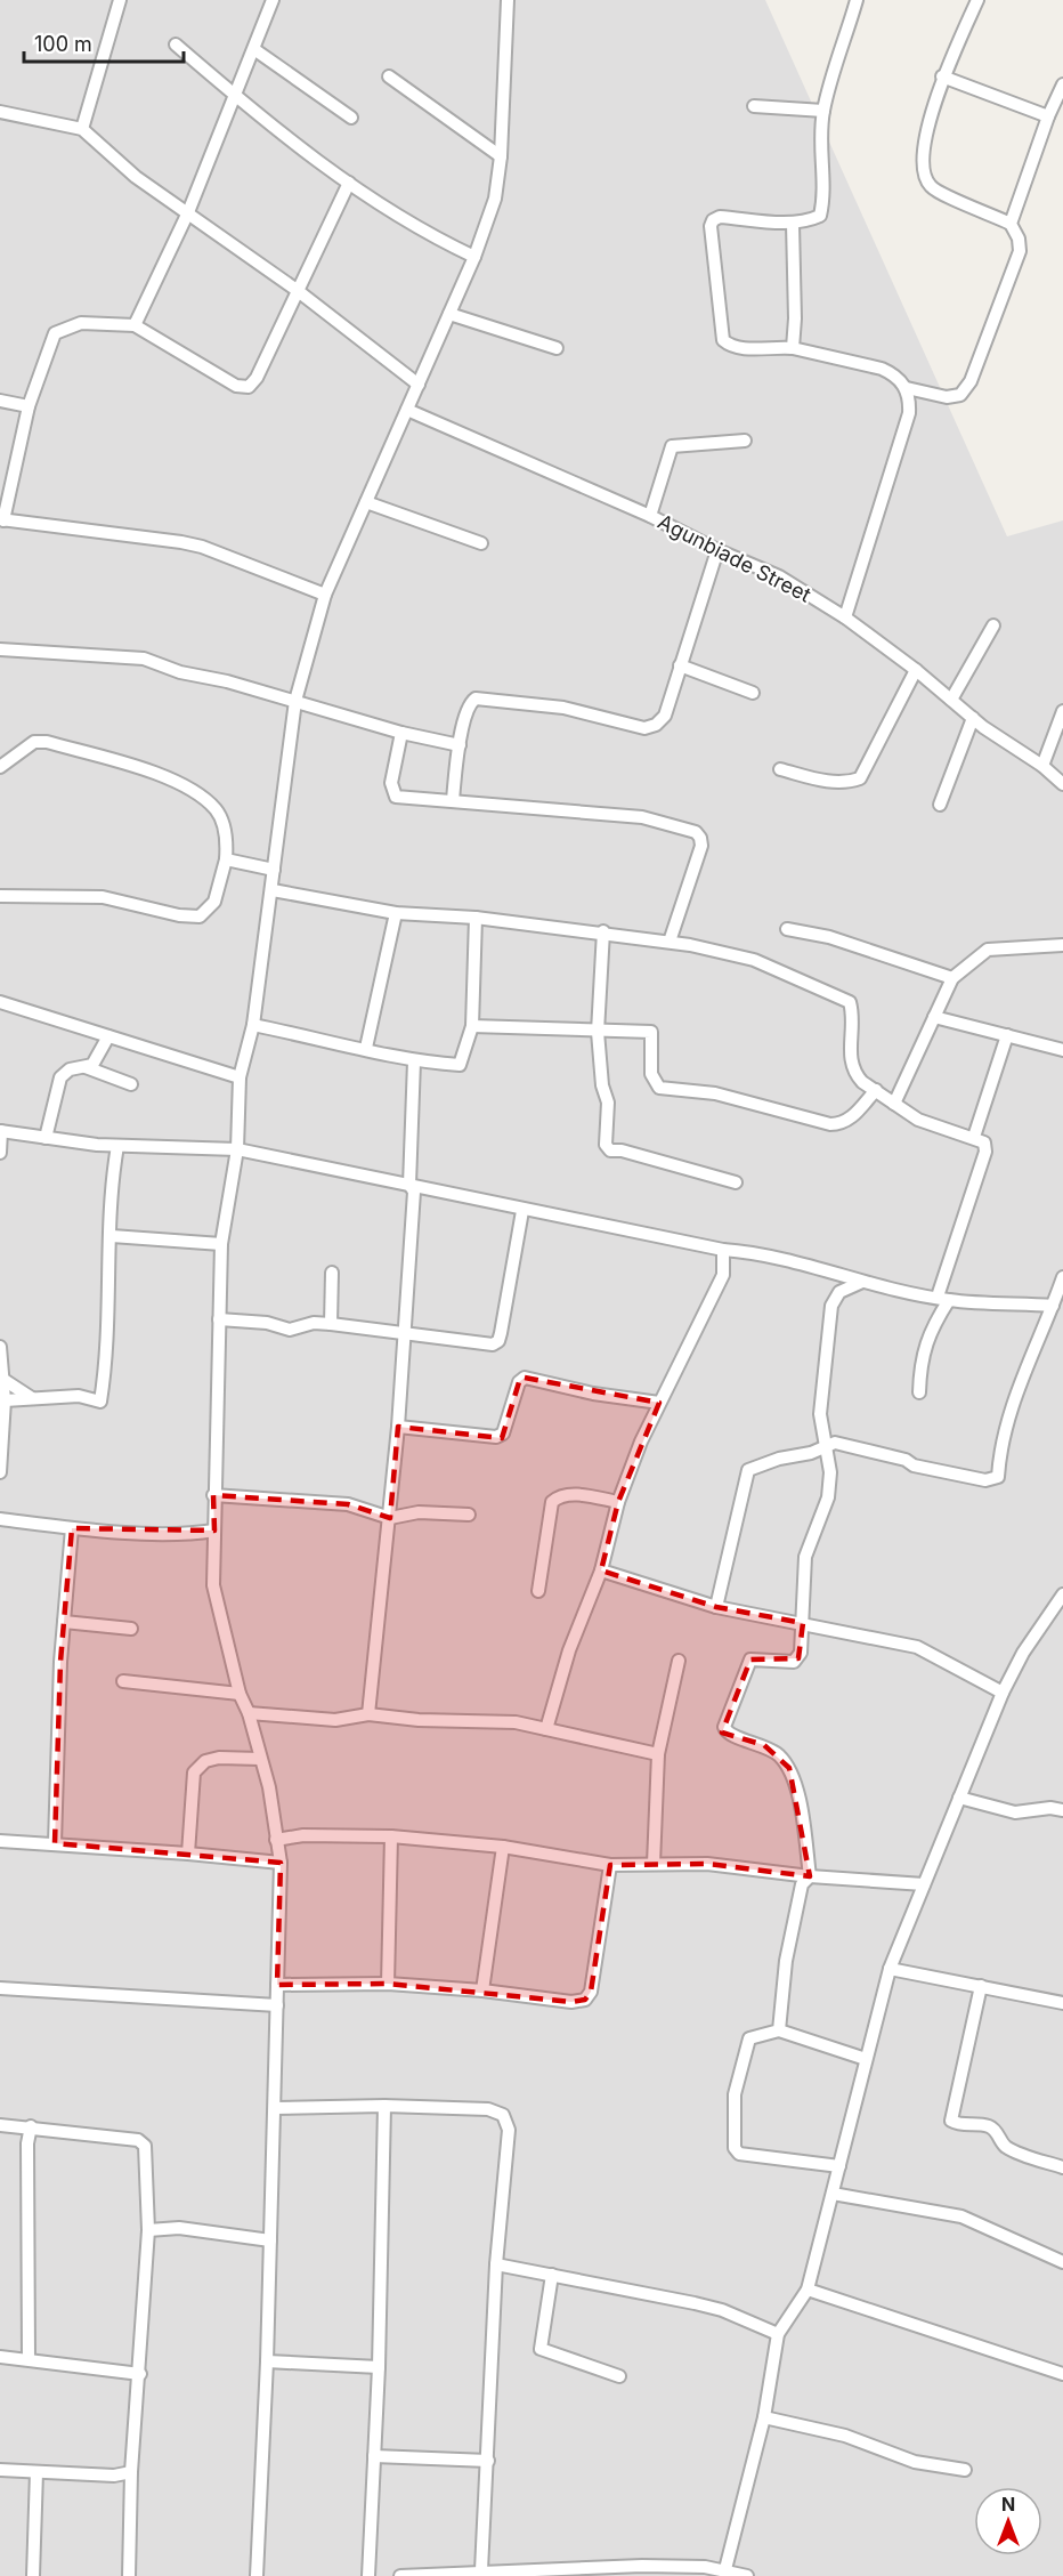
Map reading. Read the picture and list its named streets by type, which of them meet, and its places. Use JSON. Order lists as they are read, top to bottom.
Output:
{
  "streets": {
    "street": ["Agunbiade Street"]
  },
  "scale_bar": "100 m",
  "north": "top"
}
